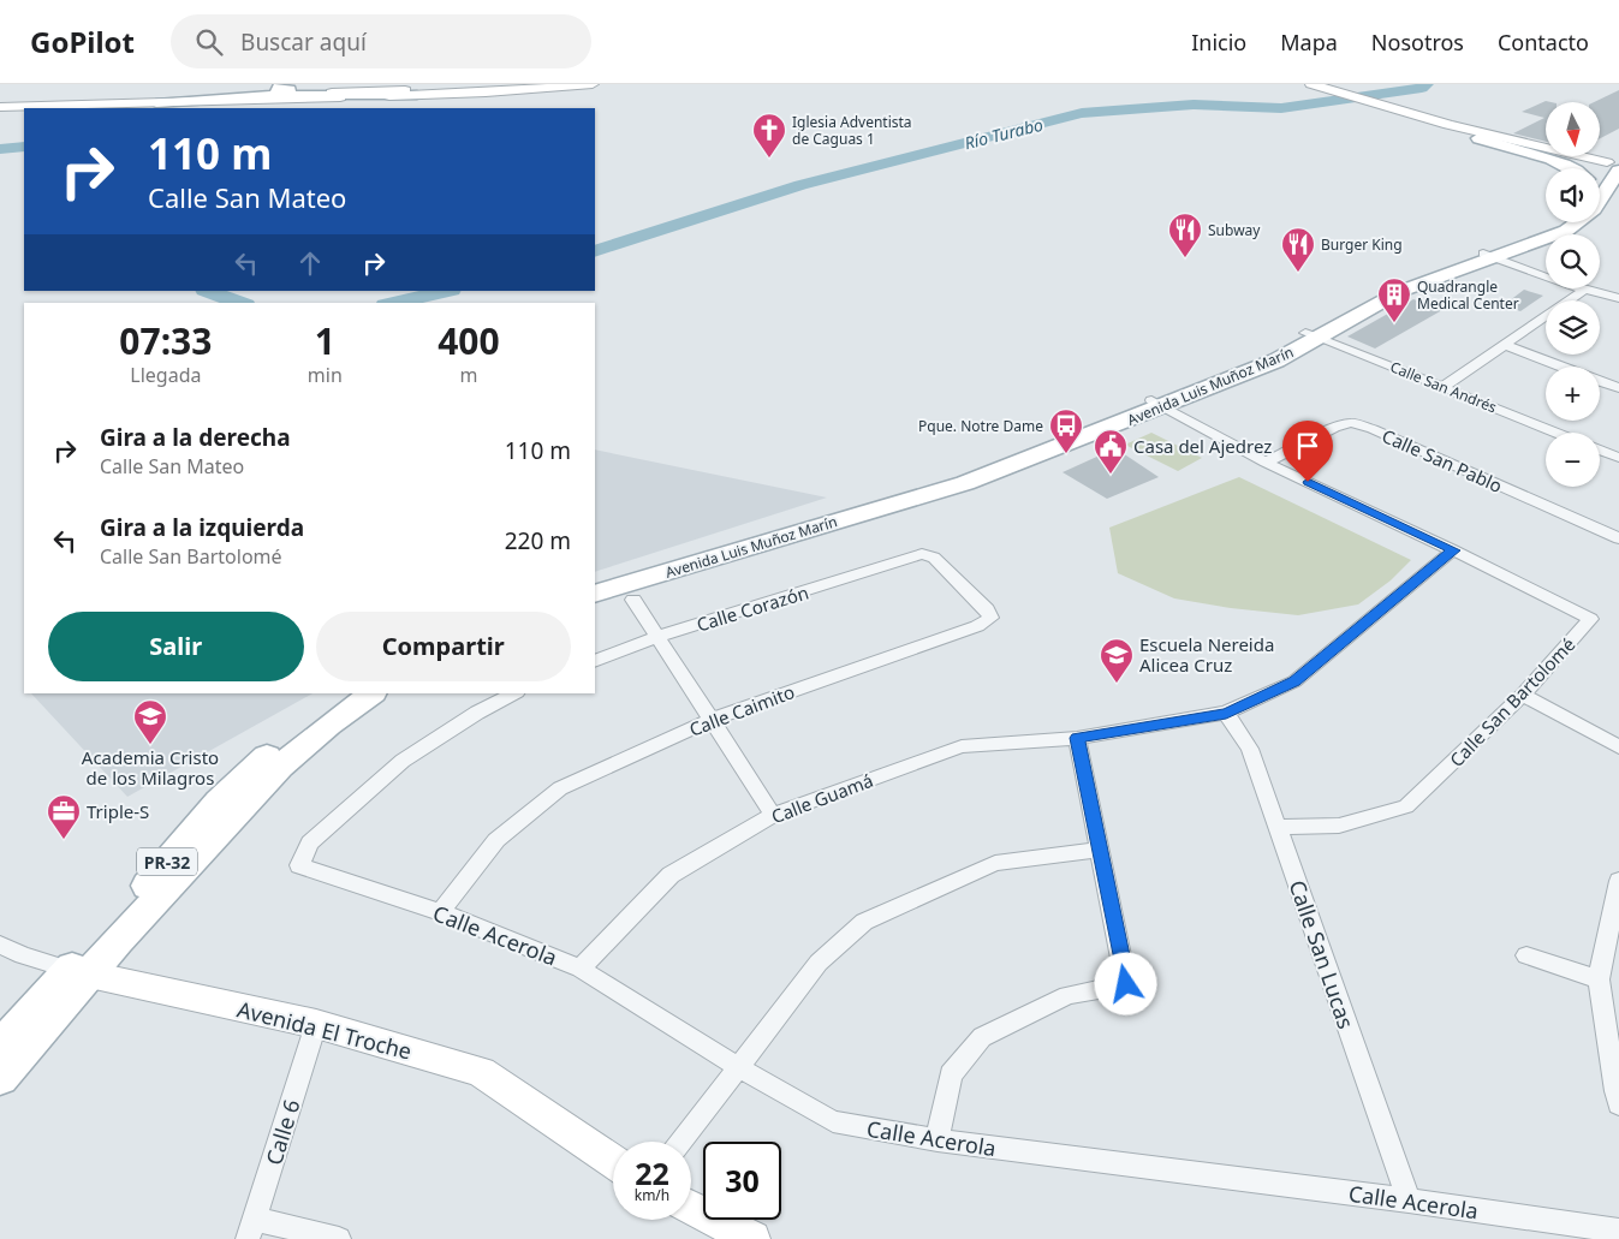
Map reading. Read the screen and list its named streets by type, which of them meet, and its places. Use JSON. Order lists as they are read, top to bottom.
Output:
{
  "streets": {
    "main road": ["Avenida Luis Muñoz Marín", "PR-32", "Avenida El Troche"],
    "street": [
      "Calle San Andrés",
      "Calle San Pablo",
      "Calle Corazón",
      "Calle San Bartolomé",
      "Calle Caimito",
      "Calle Guamá",
      "Calle Acerola",
      "Calle San Lucas",
      "Calle 6"
    ]
  },
  "crossings": [
    ["Avenida Luis Muñoz Marín", "Calle San Andrés"],
    ["Avenida Luis Muñoz Marín", "Calle San Bartolomé"],
    ["Calle San Pablo", "Calle San Bartolomé"],
    ["Calle Corazón", "Calle Caimito"],
    ["Calle San Bartolomé", "Calle Guamá"],
    ["Calle San Bartolomé", "Calle San Lucas"],
    ["Calle Caimito", "Calle Acerola"],
    ["Calle Guamá", "Calle Acerola"],
    ["Calle Guamá", "Calle San Lucas"],
    ["PR-32", "Avenida El Troche"],
    ["Calle Acerola", "Calle San Lucas"],
    ["Avenida El Troche", "Calle 6"]
  ],
  "water": ["Río Turabo"],
  "places": {
    "church": ["Iglesia Adventista de Caguas 1"],
    "restaurant": ["Subway", "Burger King"],
    "building": ["Quadrangle Medical Center"],
    "bus stop": ["Pque. Notre Dame"],
    "public building": ["Casa del Ajedrez"],
    "school or university": ["Escuela Nereida Alicea Cruz", "Academia Cristo de los Milagros"],
    "office": ["Triple-S"]
  },
  "north": "bottom",
  "page": {
    "header": "GoPilot",
    "search": "Buscar aquí",
    "nav": [
      "Inicio",
      "Mapa",
      "Nosotros",
      "Contacto"
    ],
    "map_buttons": ["+", "−"],
    "turn": ["110 m", "Calle San Mateo"],
    "eta": [
      "07:33",
      "Llegada",
      "1",
      "min",
      "400",
      "m"
    ],
    "list": [
      {
        "name": "Gira a la derecha",
        "note": "Calle San Mateo",
        "value": "110 m"
      },
      {
        "name": "Gira a la izquierda",
        "note": "Calle San Bartolomé",
        "value": "220 m"
      }
    ],
    "buttons": ["Salir", "Compartir"],
    "speed": "22 km/h",
    "limit": "30"
  }
}
